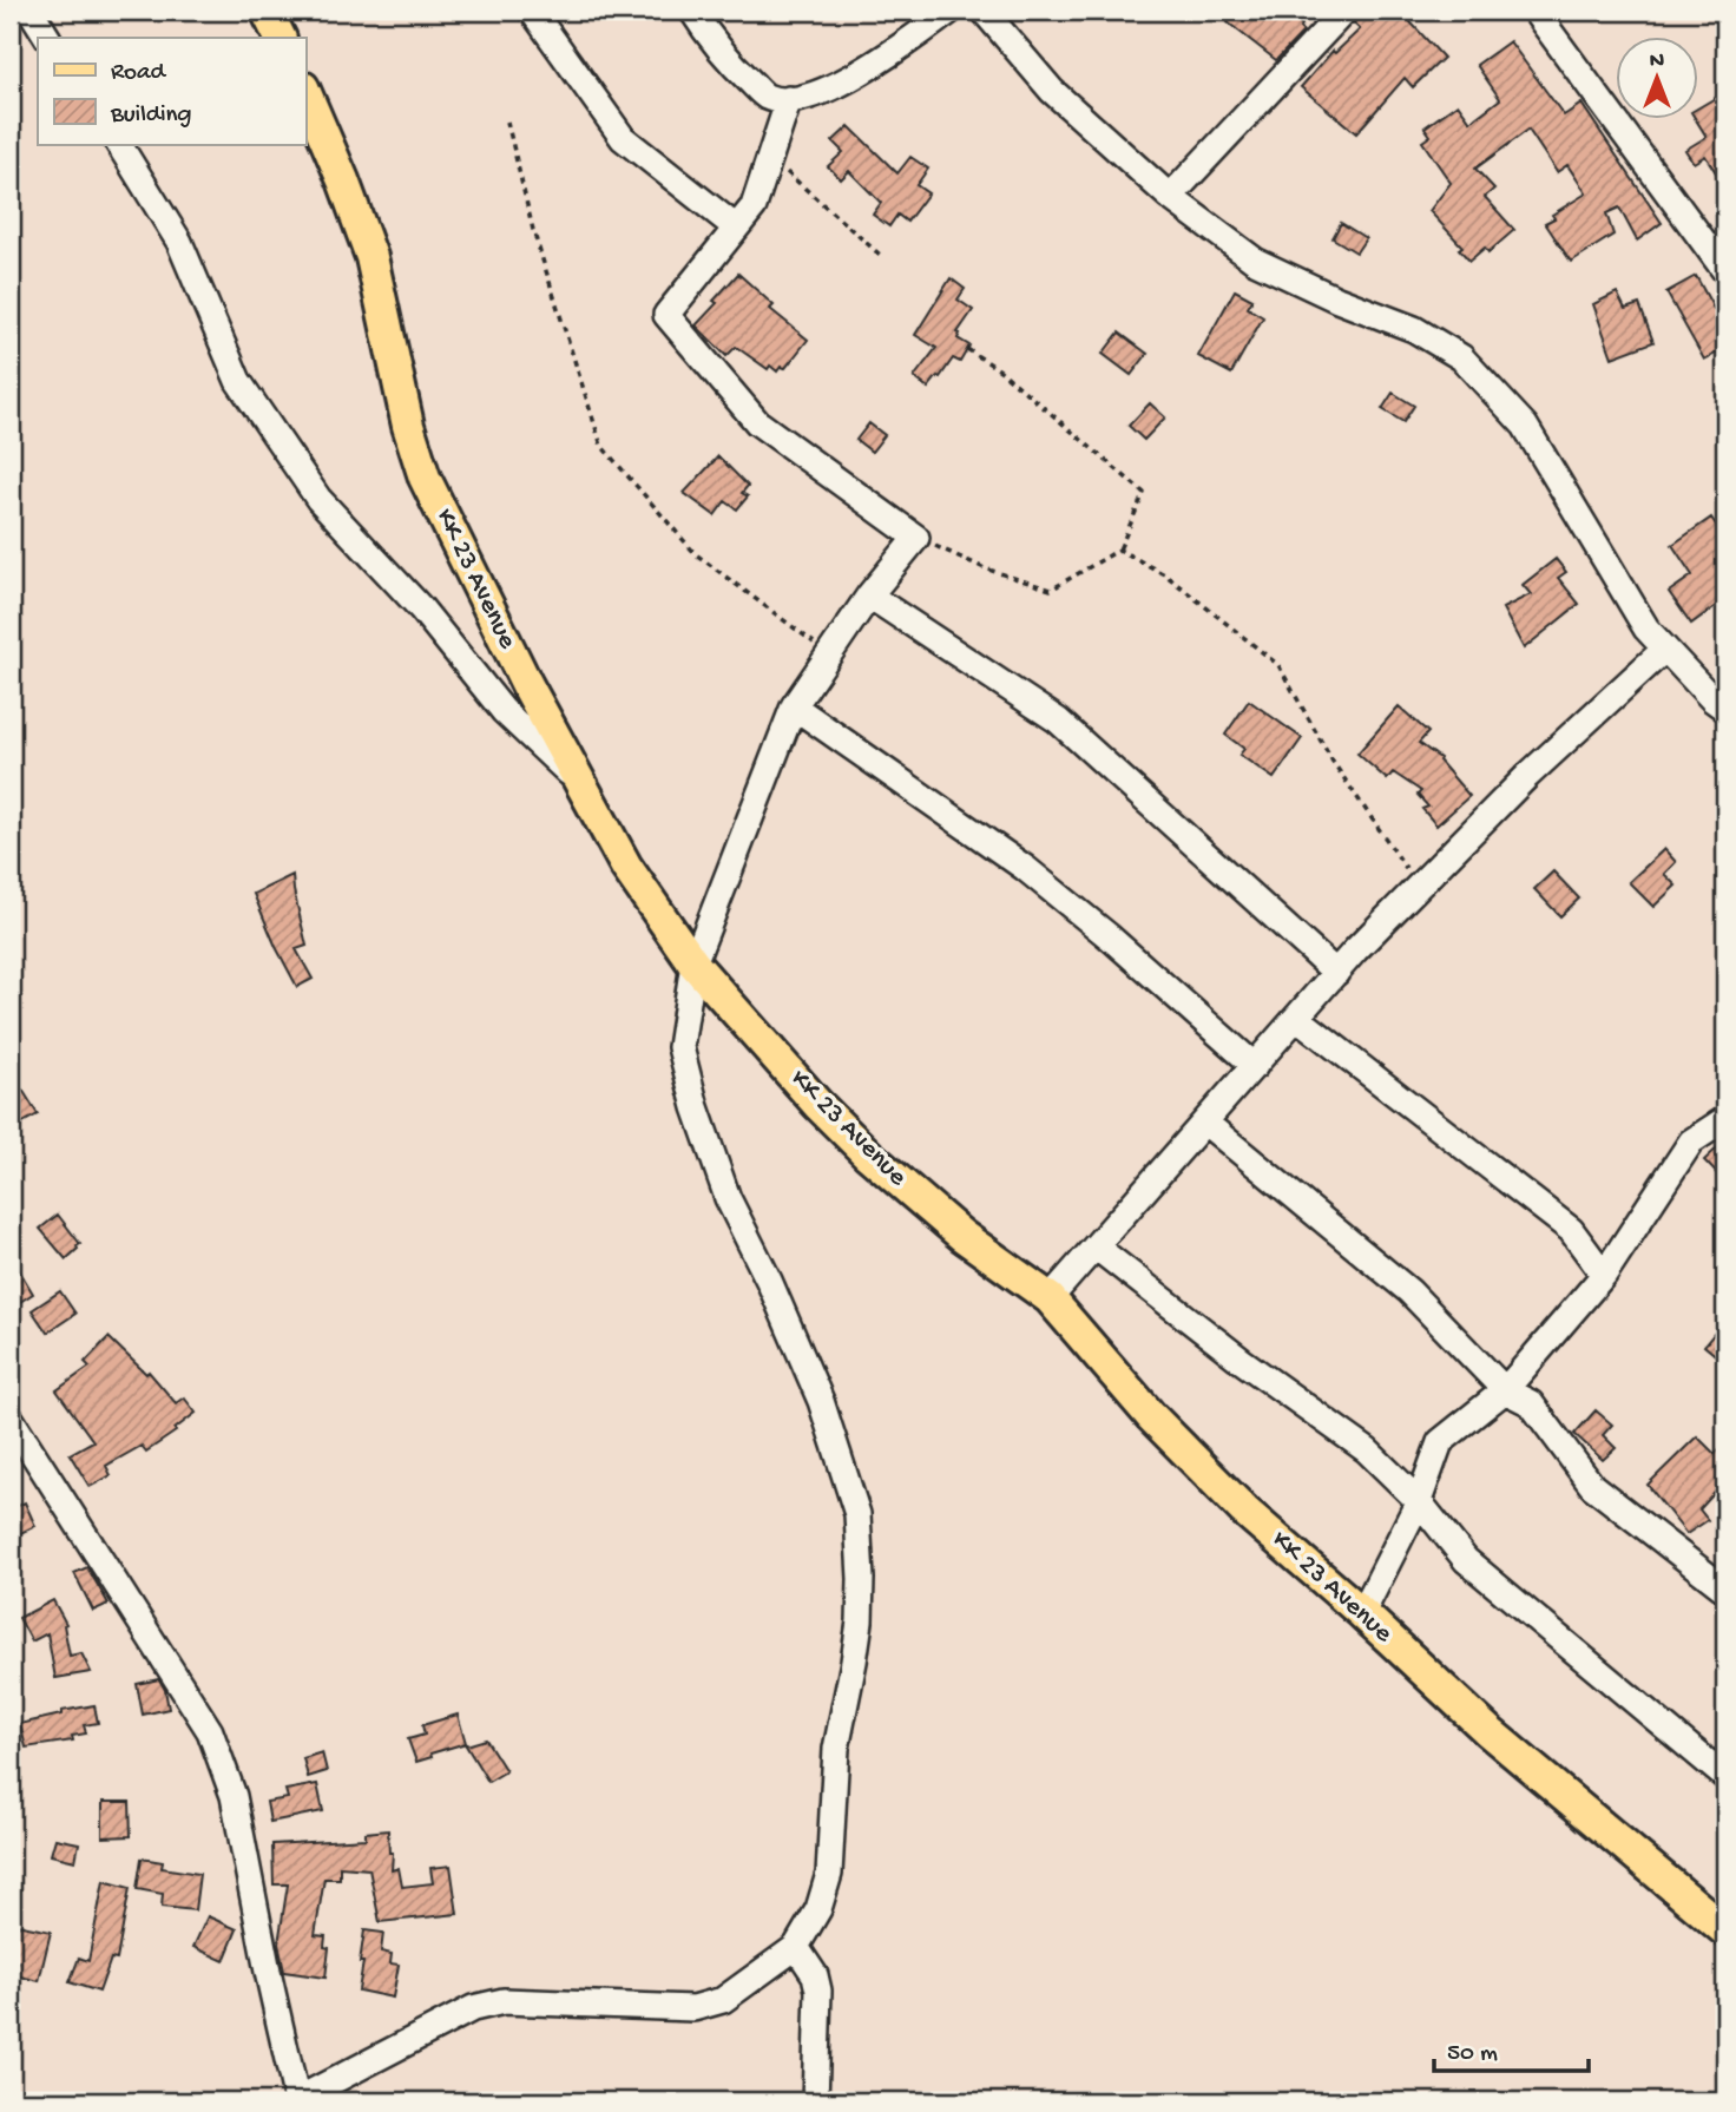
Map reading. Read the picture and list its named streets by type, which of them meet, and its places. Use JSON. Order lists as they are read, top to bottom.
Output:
{
  "streets": {
    "main road": ["KK 23 Avenue"]
  },
  "legend": ["Road", "Building"],
  "scale_bar": "50 m",
  "north": "top"
}
